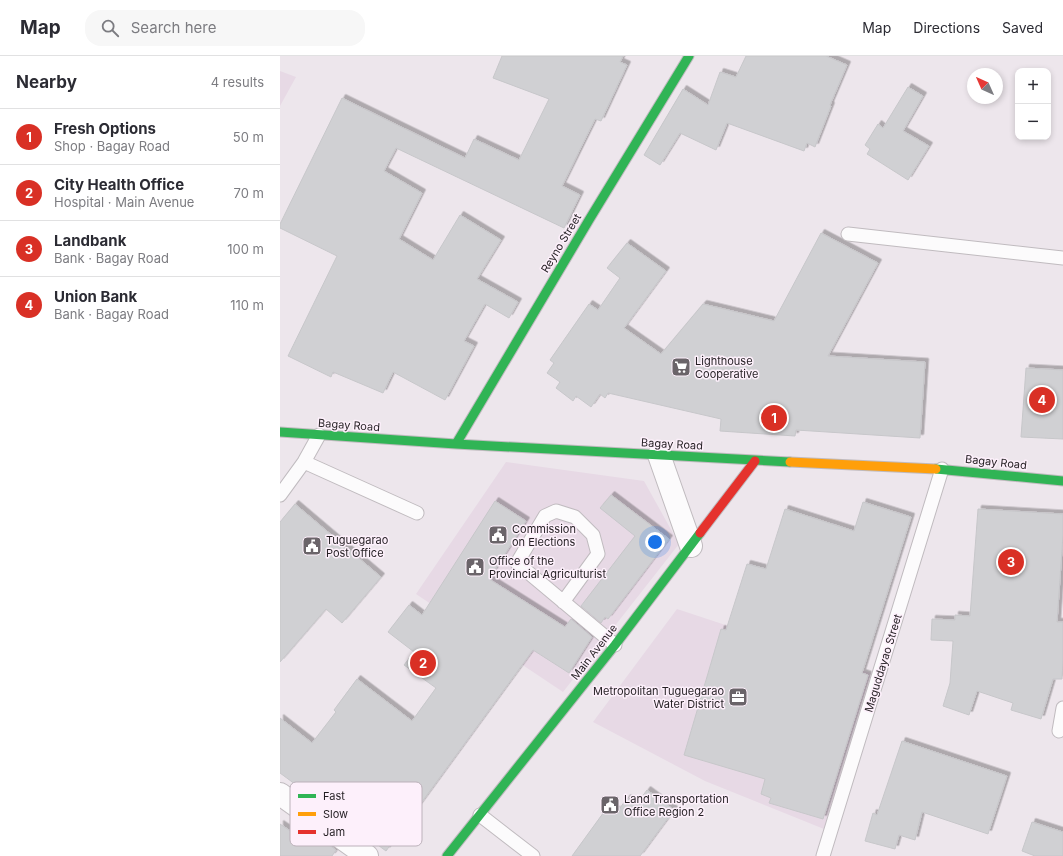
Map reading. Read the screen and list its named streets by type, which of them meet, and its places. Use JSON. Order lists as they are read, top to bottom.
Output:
{
  "streets": {
    "street": ["Reyno Street", "Bagay Road", "Main Avenue"],
    "lane": ["Maguddayao Street"]
  },
  "crossings": [
    ["Reyno Street", "Bagay Road"],
    ["Bagay Road", "Main Avenue"],
    ["Bagay Road", "Maguddayao Street"]
  ],
  "places": {
    "supermarket": ["Lighthouse Cooperative"],
    "public building": [
      "Commission on Elections",
      "Tuguegarao Post Office",
      "Office of the Provincial Agriculturist",
      "Land Transportation Office Region 2"
    ],
    "office": ["Metropolitan Tuguegarao Water District"]
  },
  "legend": ["Fast", "Slow", "Jam"],
  "north": "top left",
  "page": {
    "header": "Map",
    "search": "Search here",
    "nav": ["Map", "Directions", "Saved"],
    "heading": ["Nearby", "4 results"],
    "map_buttons": ["+", "−"],
    "list": [
      {
        "mark": "1",
        "name": "Fresh Options",
        "note": "Shop · Bagay Road",
        "value": "50 m"
      },
      {
        "mark": "2",
        "name": "City Health Office",
        "note": "Hospital · Main Avenue",
        "value": "70 m"
      },
      {
        "mark": "3",
        "name": "Landbank",
        "note": "Bank · Bagay Road",
        "value": "100 m"
      },
      {
        "mark": "4",
        "name": "Union Bank",
        "note": "Bank · Bagay Road",
        "value": "110 m"
      }
    ],
    "pins": [
      "4",
      "1",
      "3",
      "2"
    ]
  }
}
